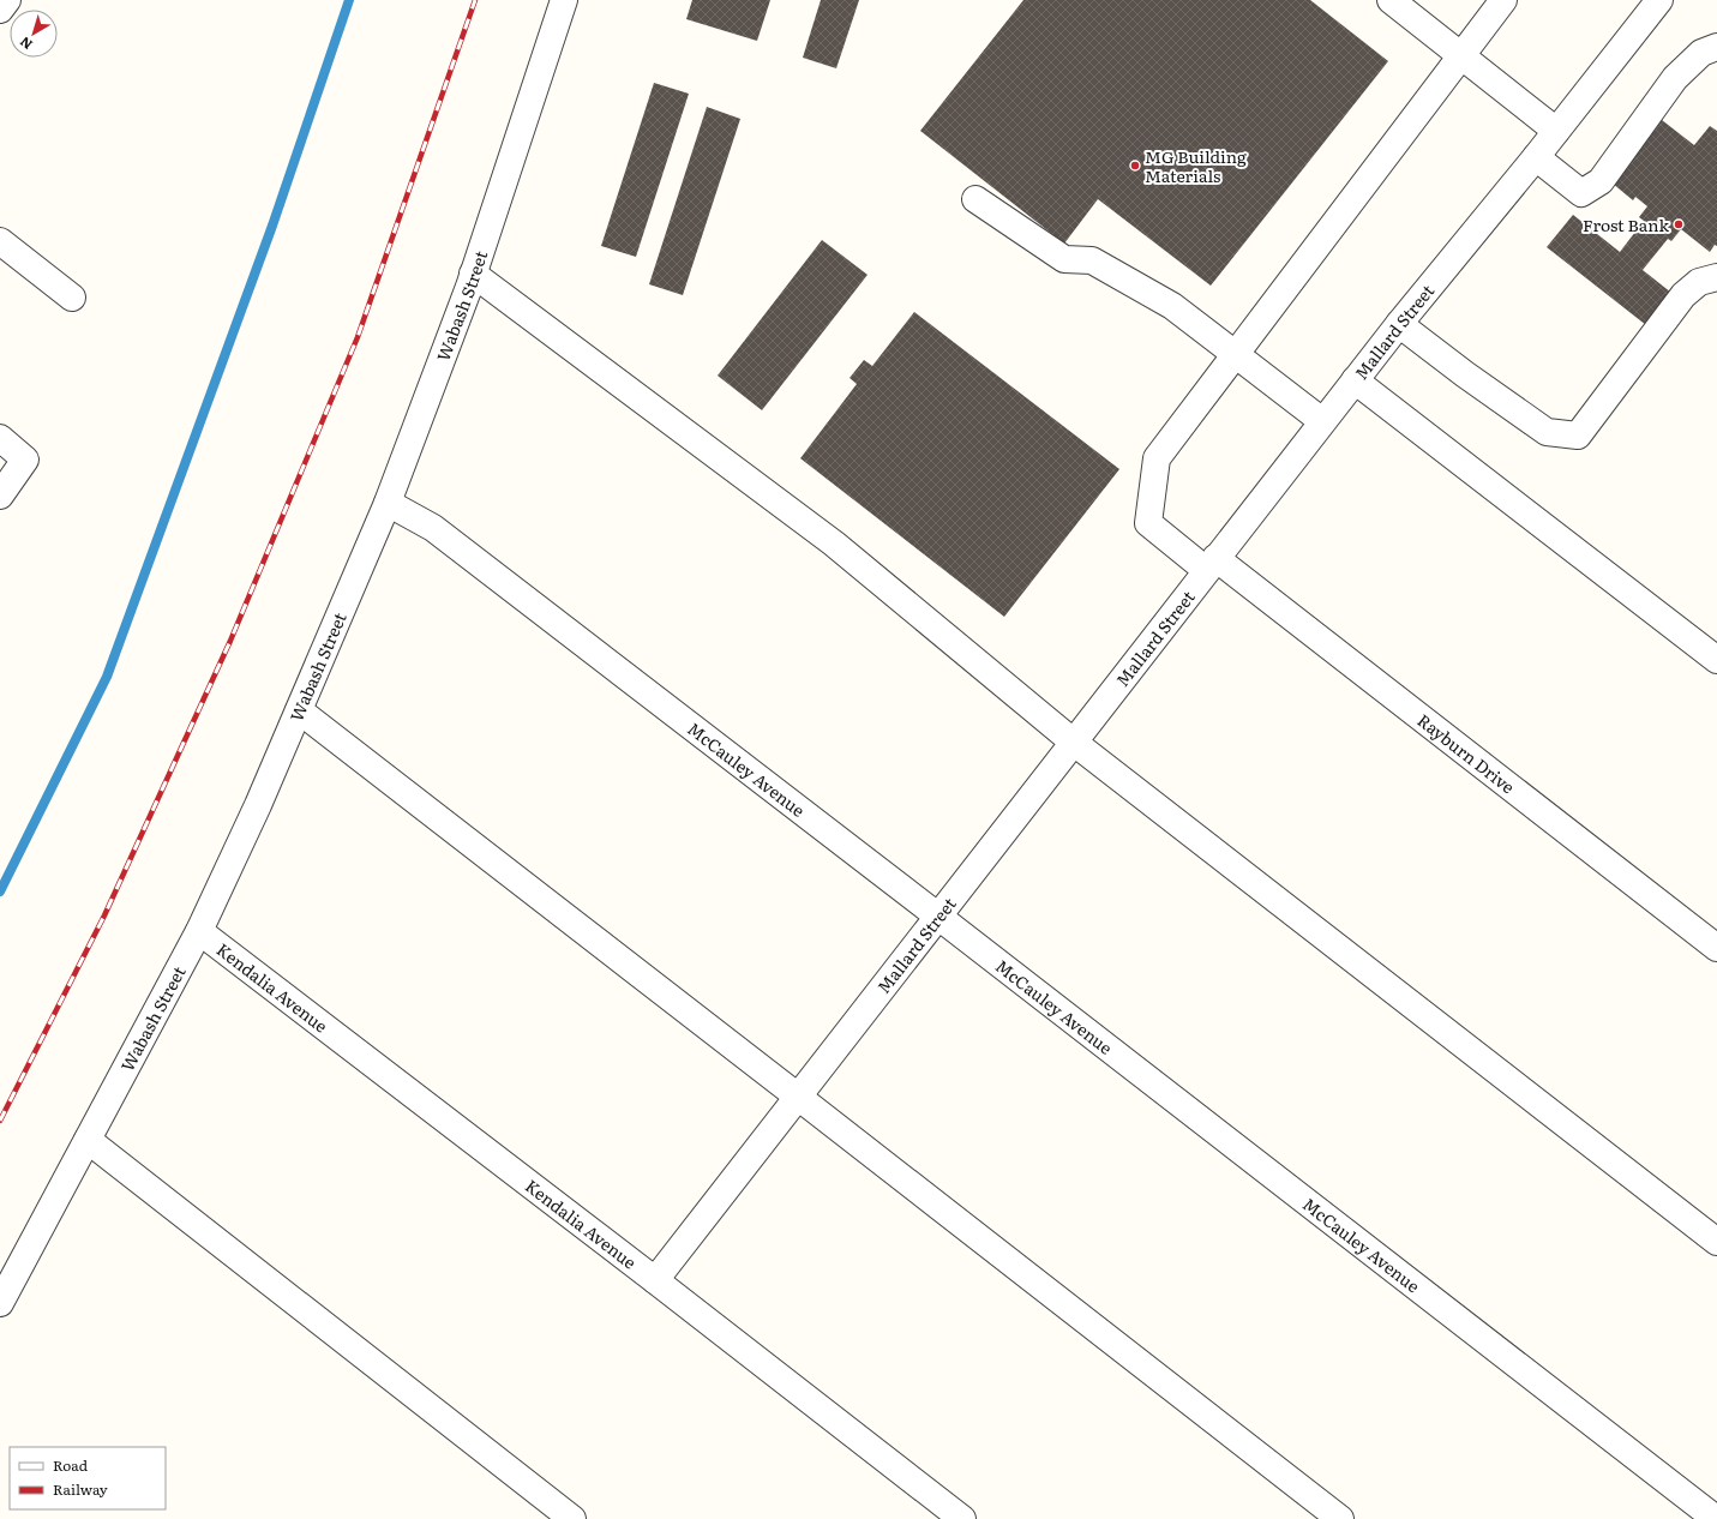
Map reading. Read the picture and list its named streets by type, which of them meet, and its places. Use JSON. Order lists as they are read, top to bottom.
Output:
{
  "streets": {
    "street": [
      "Wabash Street",
      "Mallard Street",
      "Rayburn Drive",
      "McCauley Avenue",
      "Kendalia Avenue"
    ]
  },
  "crossings": [
    ["Wabash Street", "McCauley Avenue"],
    ["Wabash Street", "Kendalia Avenue"],
    ["Mallard Street", "Rayburn Drive"],
    ["Mallard Street", "McCauley Avenue"],
    ["Mallard Street", "Kendalia Avenue"]
  ],
  "places": ["MG Building Materials", "Frost Bank"],
  "legend": ["Road", "Railway"],
  "north": "bottom left"
}
